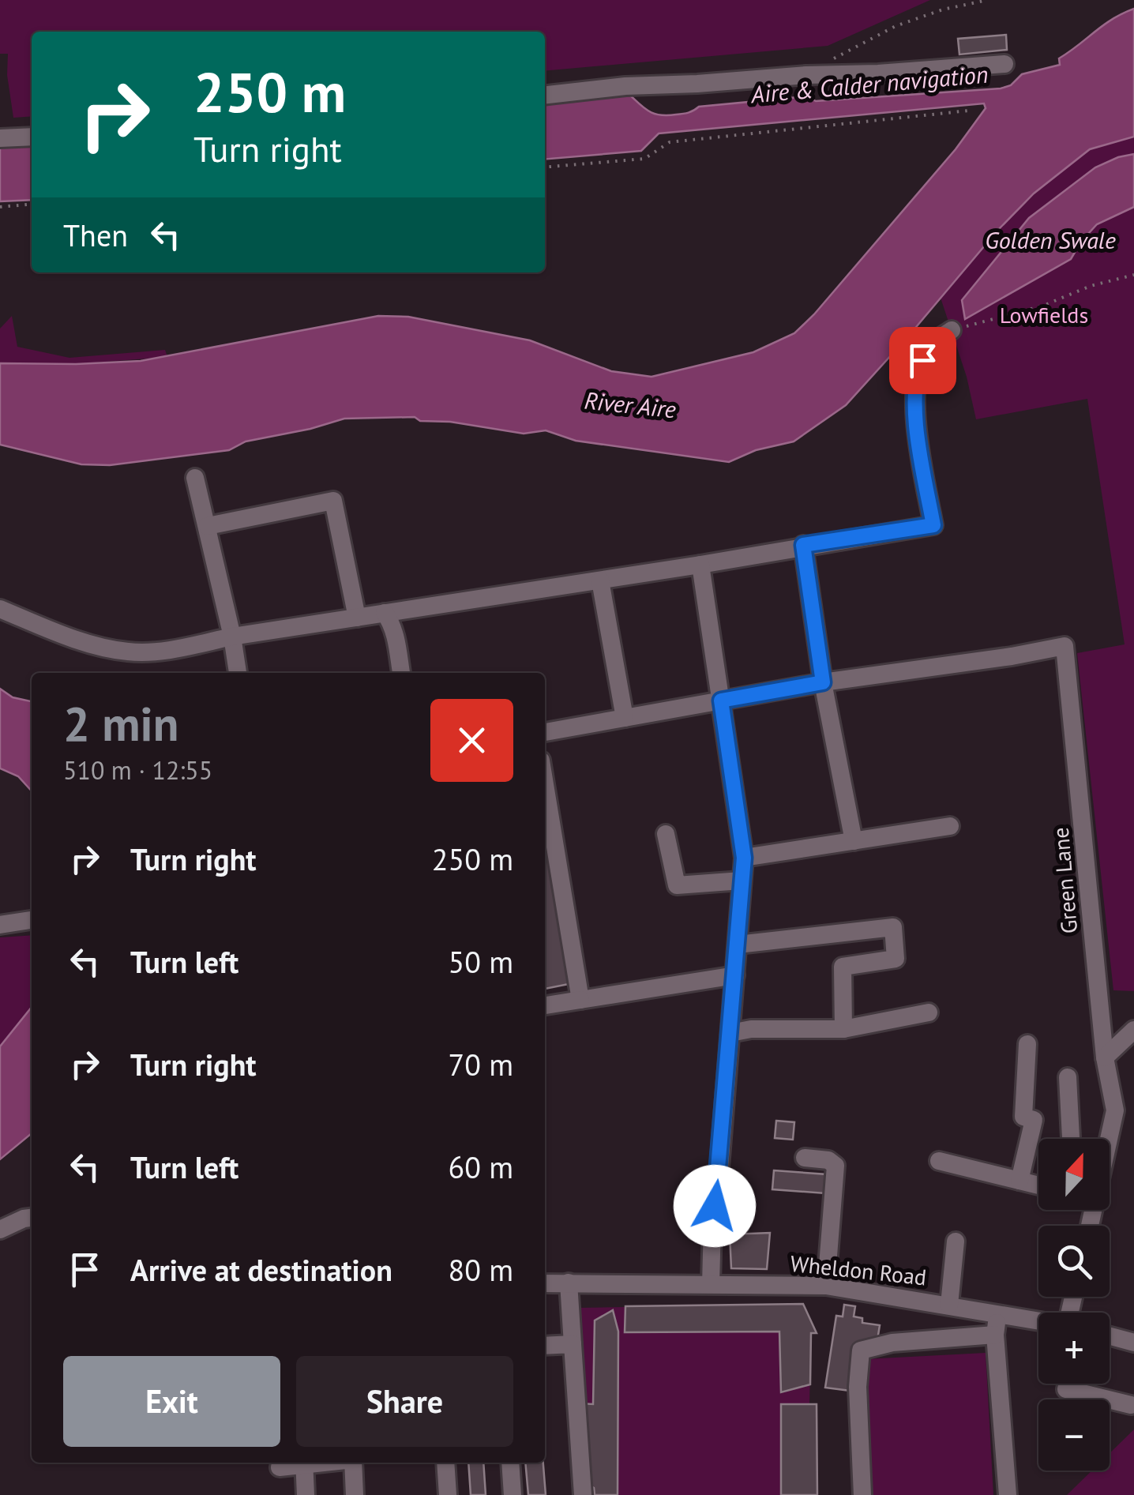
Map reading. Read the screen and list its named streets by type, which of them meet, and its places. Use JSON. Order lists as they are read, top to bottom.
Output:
{
  "streets": {
    "street": ["Green Lane", "Wheldon Road"]
  },
  "water": ["Aire & Calder navigation", "Golden Swale", "River Aire"],
  "parks": ["Lowfields"],
  "north": "top",
  "page": {
    "turn": ["250 m", "Turn right"],
    "then": "Then",
    "heading": ["2 min", "510 m · 12:55"],
    "list": [
      {
        "name": "Turn right",
        "value": "250 m"
      },
      {
        "name": "Turn left",
        "value": "50 m"
      },
      {
        "name": "Turn right",
        "value": "70 m"
      },
      {
        "name": "Turn left",
        "value": "60 m"
      },
      {
        "name": "Arrive at destination",
        "value": "80 m"
      }
    ],
    "map_buttons": ["+", "−"],
    "buttons": ["Exit", "Share"]
  }
}
